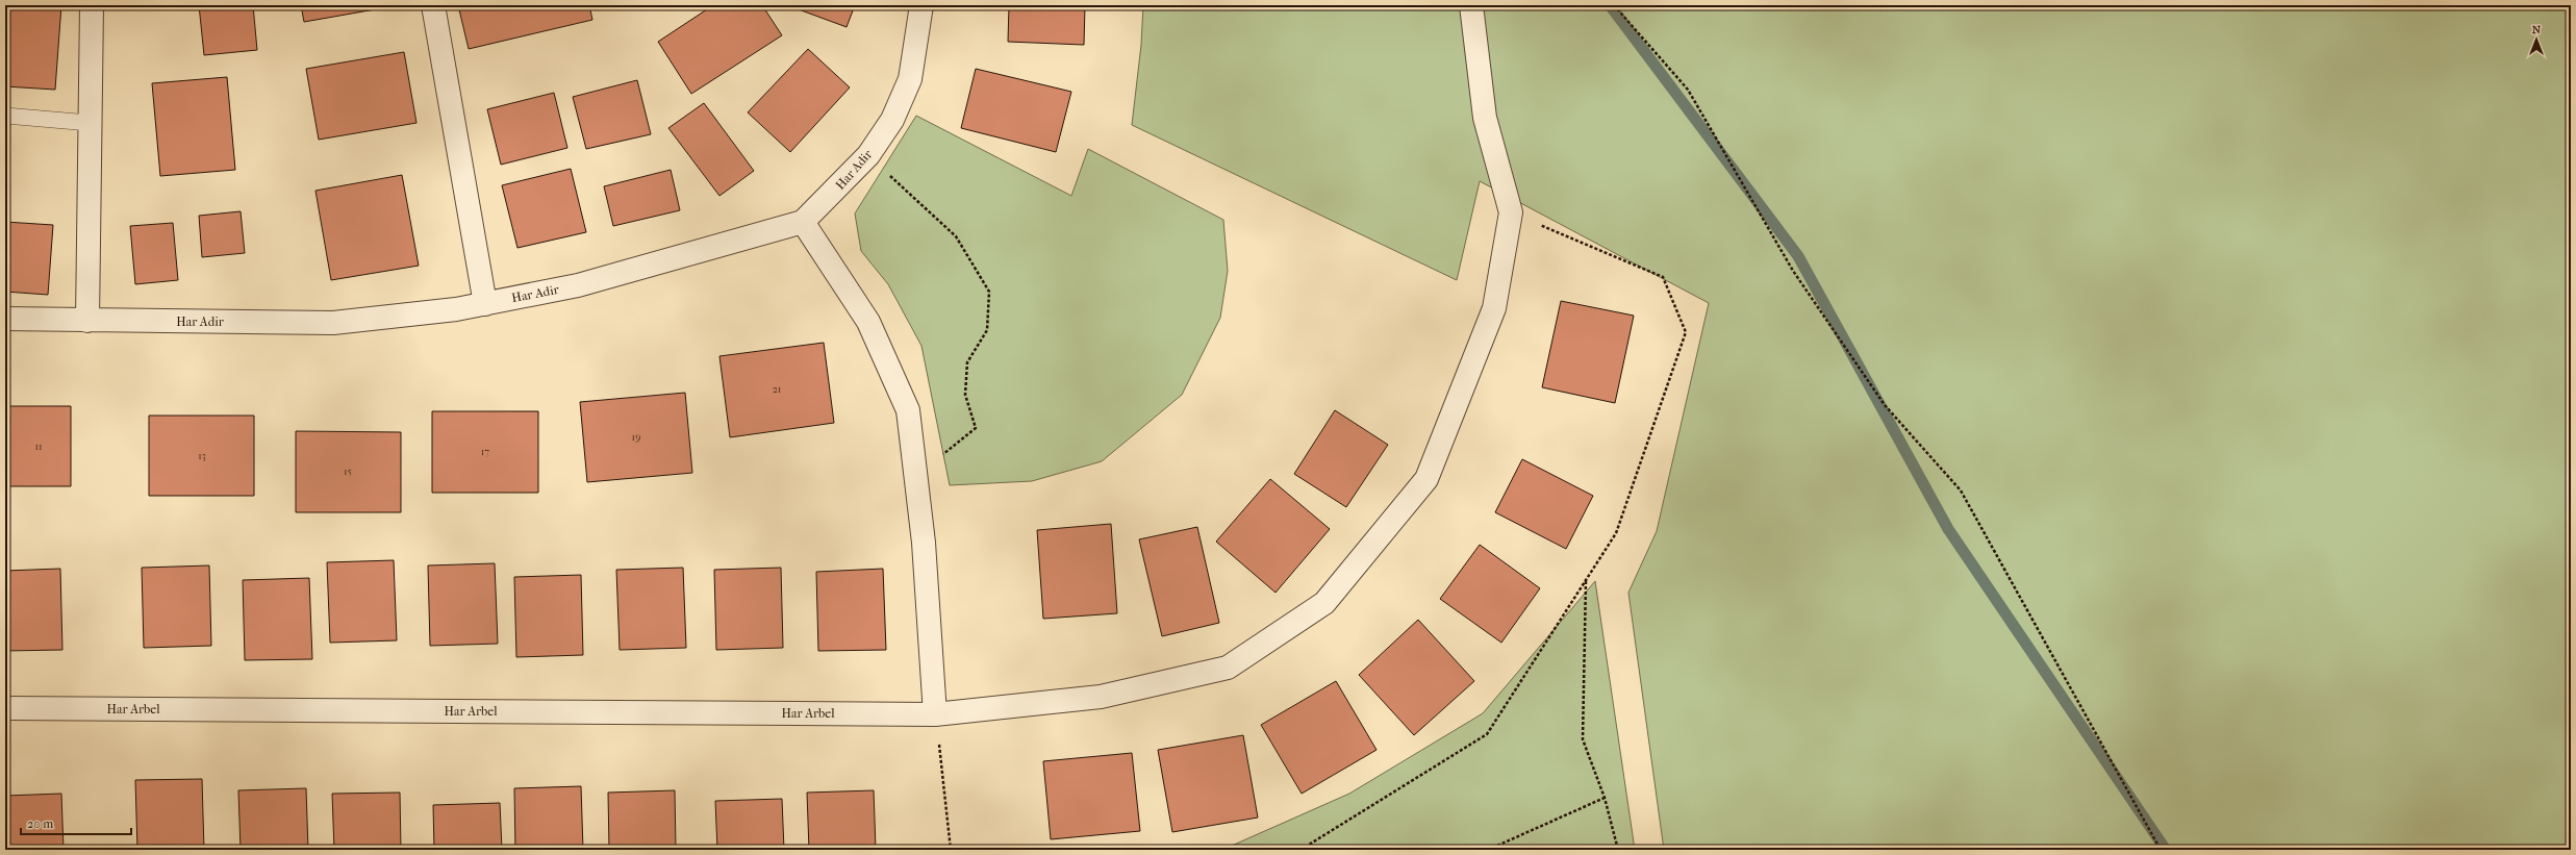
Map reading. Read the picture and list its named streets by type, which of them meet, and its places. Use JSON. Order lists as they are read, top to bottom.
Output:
{
  "streets": {
    "street": ["Har Adir", "Har Arbel"]
  },
  "house_numbers": [
    "21",
    "19",
    "11",
    "17",
    "13",
    "15"
  ],
  "scale_bar": "20 m",
  "north": "top"
}
